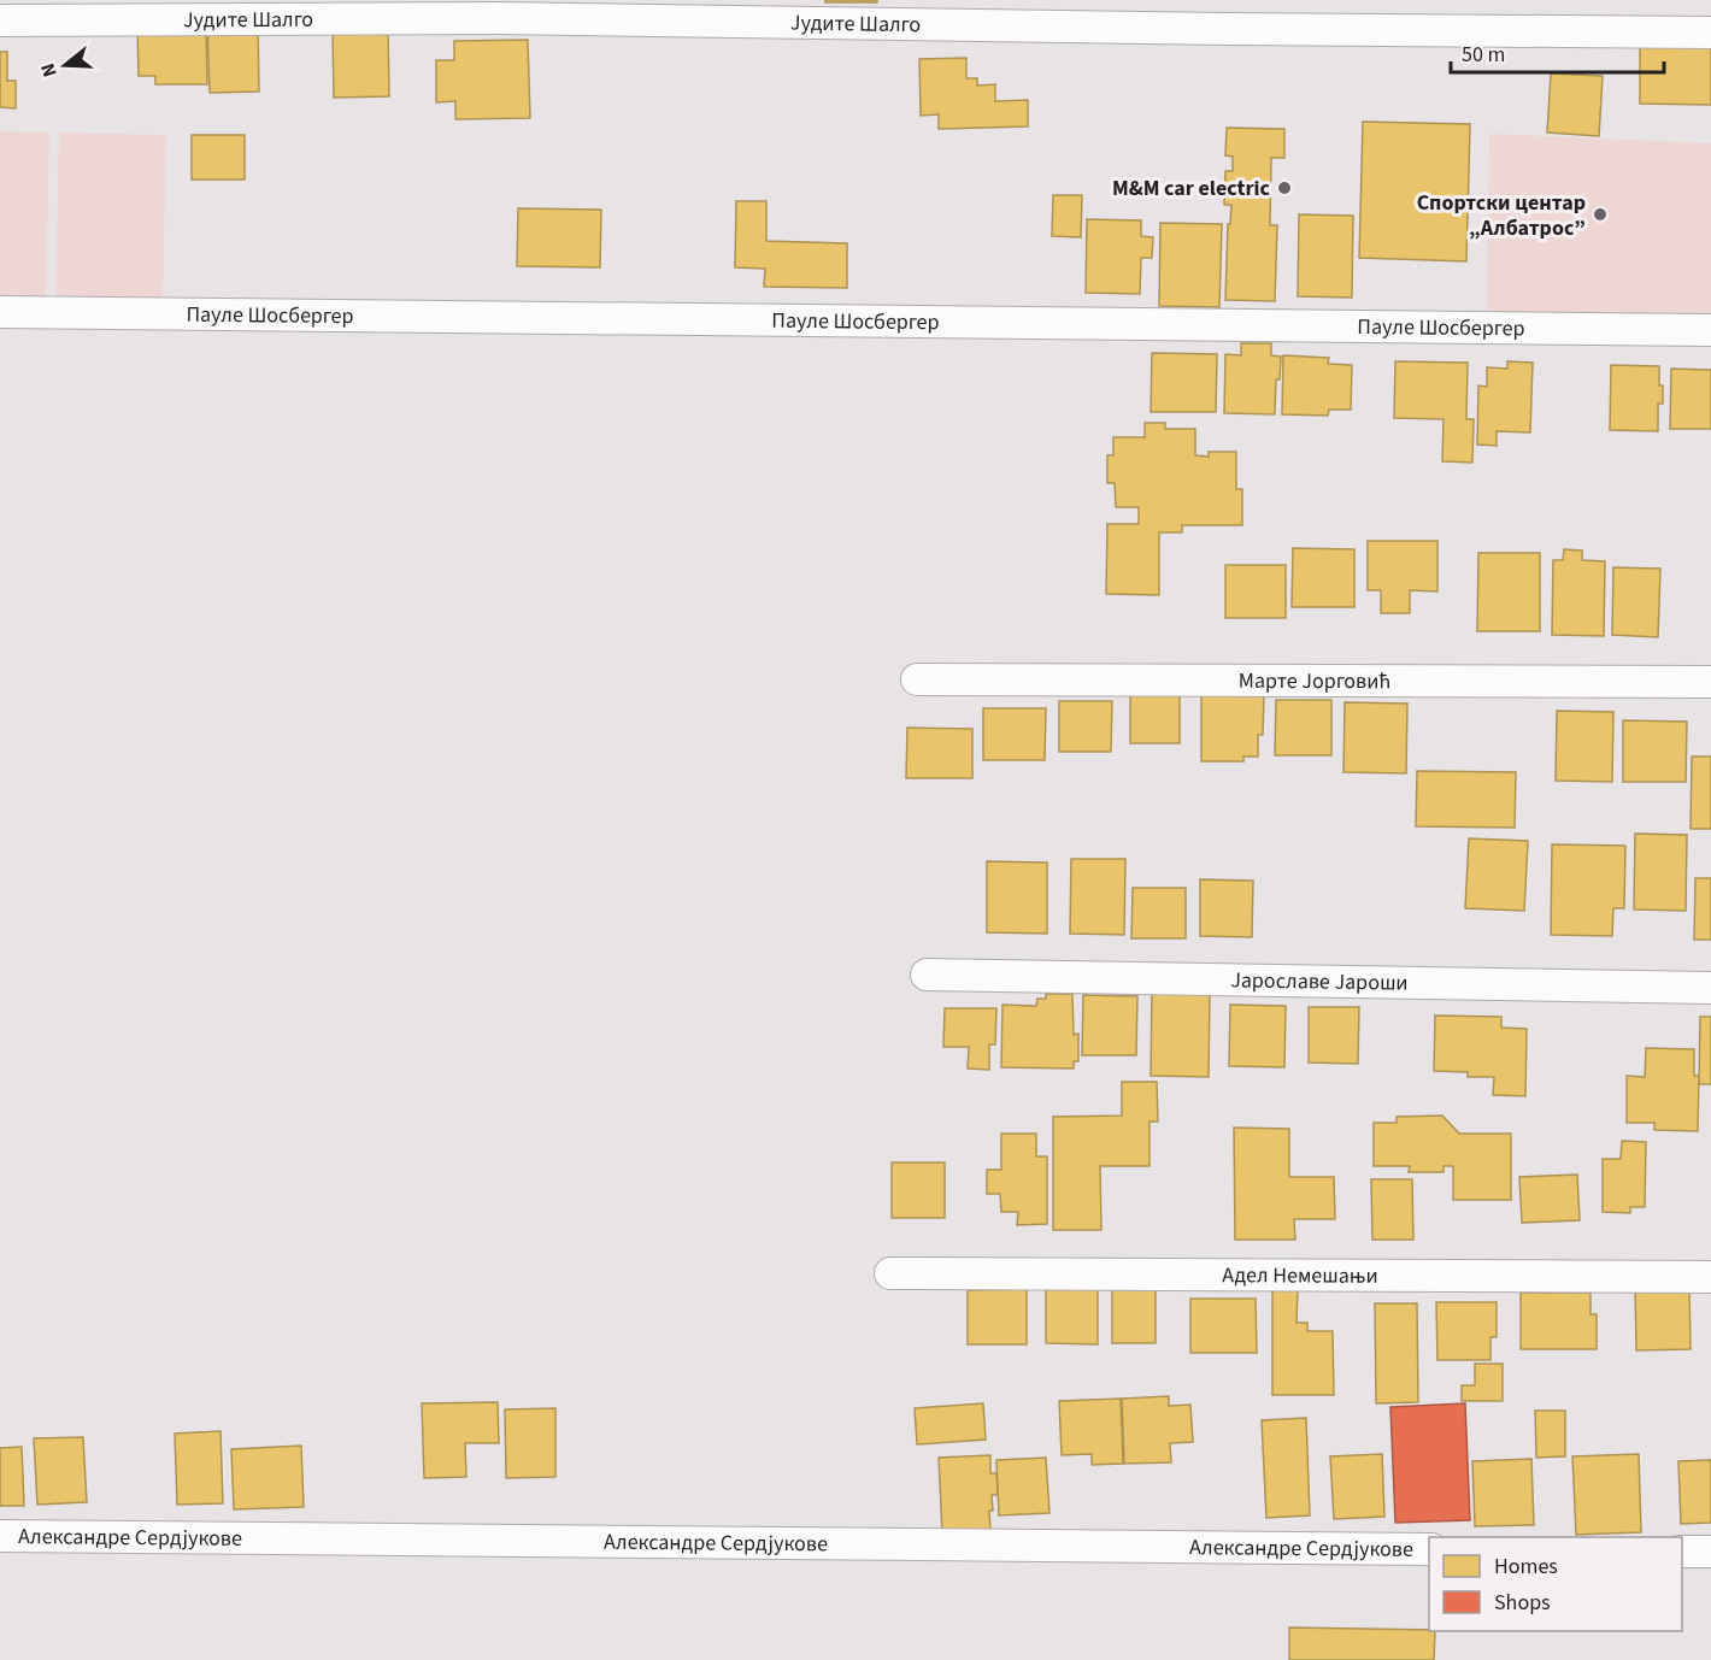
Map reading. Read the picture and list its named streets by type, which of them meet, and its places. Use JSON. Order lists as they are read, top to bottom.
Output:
{
  "streets": {
    "street": [
      "Јудите Шалго",
      "Пауле Шосбергер",
      "Марте Јорговић",
      "Јарославе Јароши",
      "Адел Немешањи",
      "Александре Сердјукове"
    ]
  },
  "places": ["M&M car electric", "Спортски центар „Албатрос”"],
  "legend": ["Homes", "Shops"],
  "scale_bar": "50 m",
  "north": "left"
}
